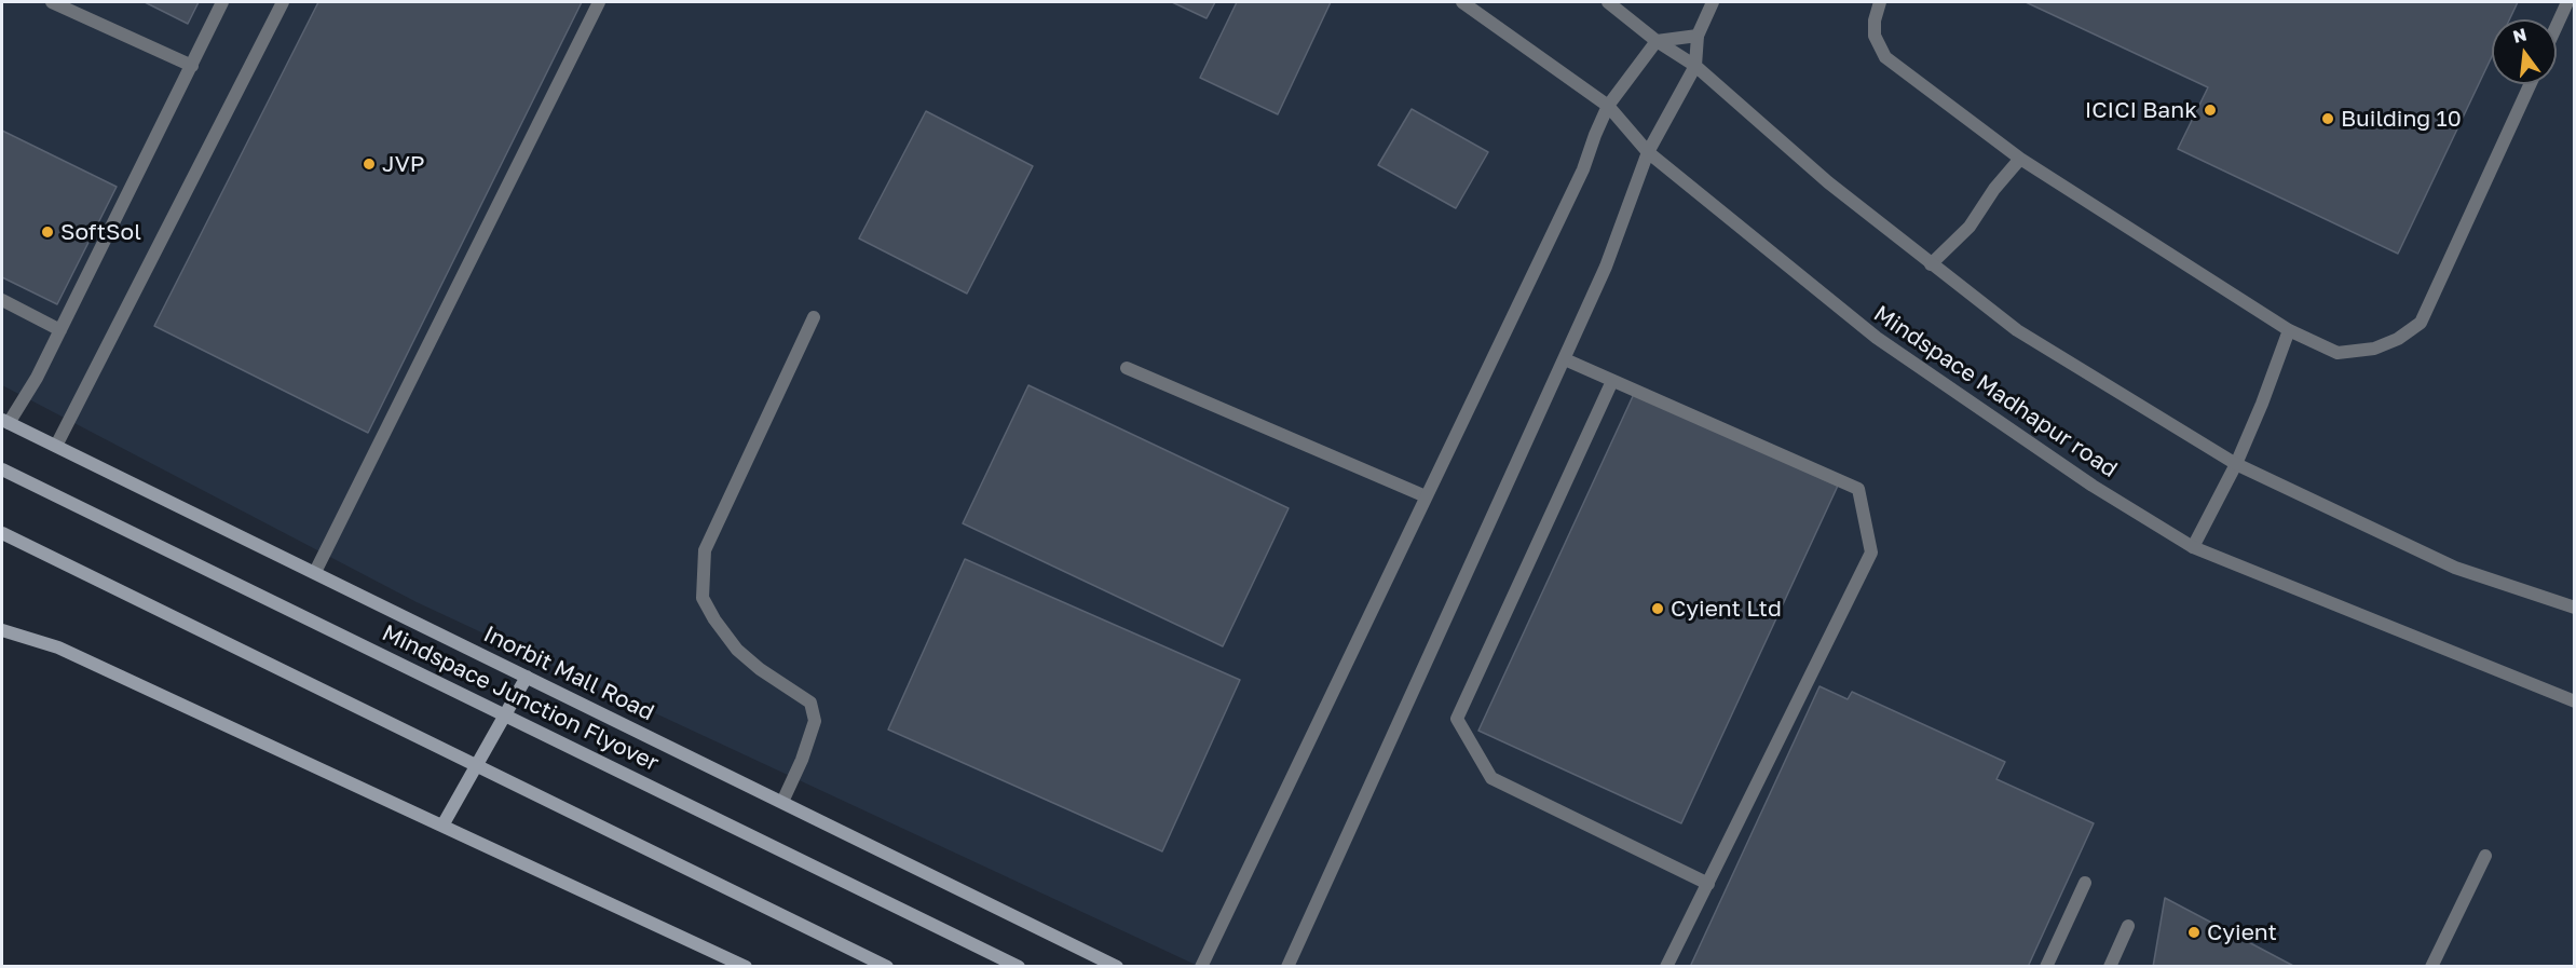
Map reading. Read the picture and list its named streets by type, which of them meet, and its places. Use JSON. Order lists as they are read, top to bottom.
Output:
{
  "streets": {
    "main road": ["Inorbit Mall Road", "Mindspace Junction Flyover"],
    "street": ["Mindspace Madhapur road"]
  },
  "places": [
    "ICICI Bank",
    "Building 10",
    "JVP",
    "SoftSol",
    "Cyient Ltd",
    "Cyient"
  ],
  "north": "top"
}
